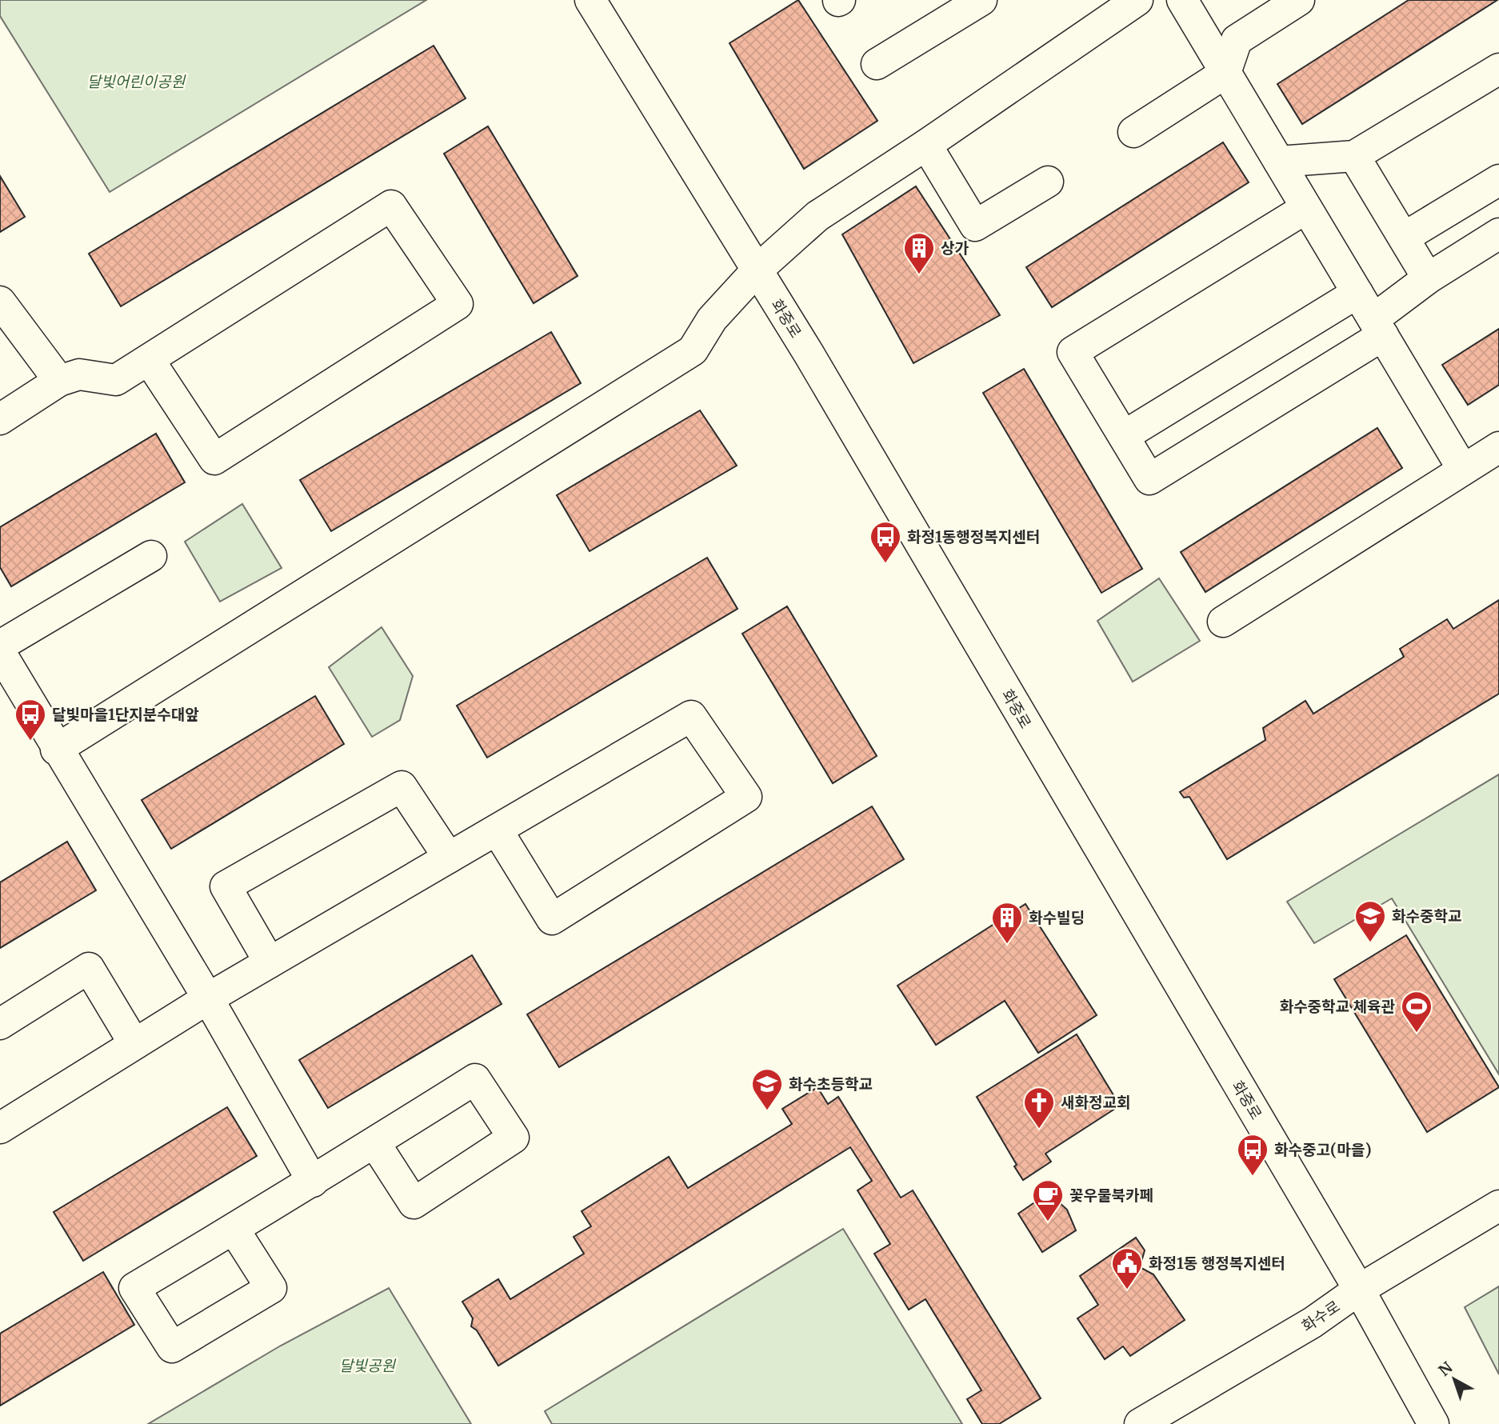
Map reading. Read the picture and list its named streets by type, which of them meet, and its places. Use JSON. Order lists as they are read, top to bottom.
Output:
{
  "streets": {
    "main road": ["화중로", "화수로"]
  },
  "crossings": [
    ["화중로", "화수로"]
  ],
  "parks": ["달빛어린이공원", "달빛공원"],
  "places": {
    "building": ["상가", "화수빌딩"],
    "bus stop": ["화정1동행정복지센터", "달빛마을1단지분수대앞", "화수중고(마을)"],
    "school or university": ["화수중학교", "화수초등학교"],
    "sports": ["화수중학교 체육관"],
    "church": ["새화정교회"],
    "cafe": ["꽃우물북카페"],
    "public building": ["화정1동 행정복지센터"]
  },
  "north": "top left"
}
